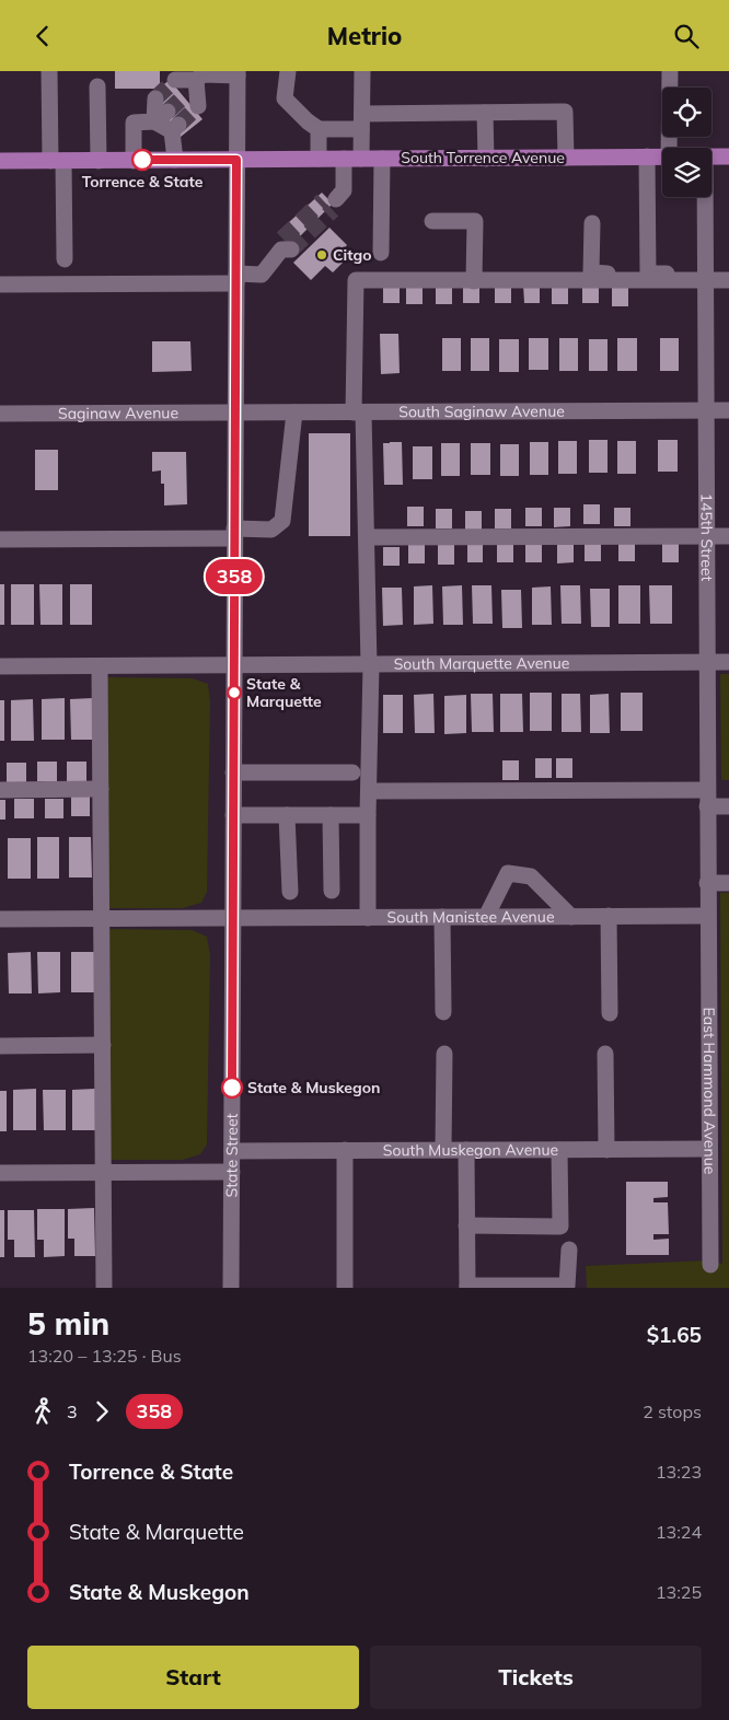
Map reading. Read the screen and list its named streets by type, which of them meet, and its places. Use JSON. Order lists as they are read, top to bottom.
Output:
{
  "streets": {
    "main road": ["South Torrence Avenue"],
    "street": [
      "South Saginaw Avenue",
      "Saginaw Avenue",
      "145th Street",
      "South Marquette Avenue",
      "South Manistee Avenue",
      "East Hammond Avenue",
      "South Muskegon Avenue",
      "State Street"
    ]
  },
  "crossings": [
    ["South Torrence Avenue", "State Street"],
    ["South Saginaw Avenue", "Saginaw Avenue"],
    ["South Saginaw Avenue", "145th Street"],
    ["South Saginaw Avenue", "State Street"],
    ["Saginaw Avenue", "State Street"],
    ["145th Street", "South Marquette Avenue"],
    ["145th Street", "South Manistee Avenue"],
    ["145th Street", "East Hammond Avenue"],
    ["South Marquette Avenue", "State Street"],
    ["South Manistee Avenue", "East Hammond Avenue"],
    ["South Manistee Avenue", "State Street"],
    ["East Hammond Avenue", "South Muskegon Avenue"],
    ["South Muskegon Avenue", "State Street"]
  ],
  "places": [
    "Torrence & State",
    "Citgo",
    "State & Marquette",
    "State & Muskegon"
  ],
  "lines": ["bus line 358"],
  "page": {
    "header": "Metrio",
    "on_map": "358",
    "heading": ["5 min", "13:20 – 13:25 · Bus", "$1.65"],
    "legs": ["3", "358", "2 stops"],
    "list": [
      {
        "name": "Torrence & State",
        "value": "13:23"
      },
      {
        "name": "State & Marquette",
        "value": "13:24"
      },
      {
        "name": "State & Muskegon",
        "value": "13:25"
      }
    ],
    "buttons": ["Start", "Tickets"]
  }
}
